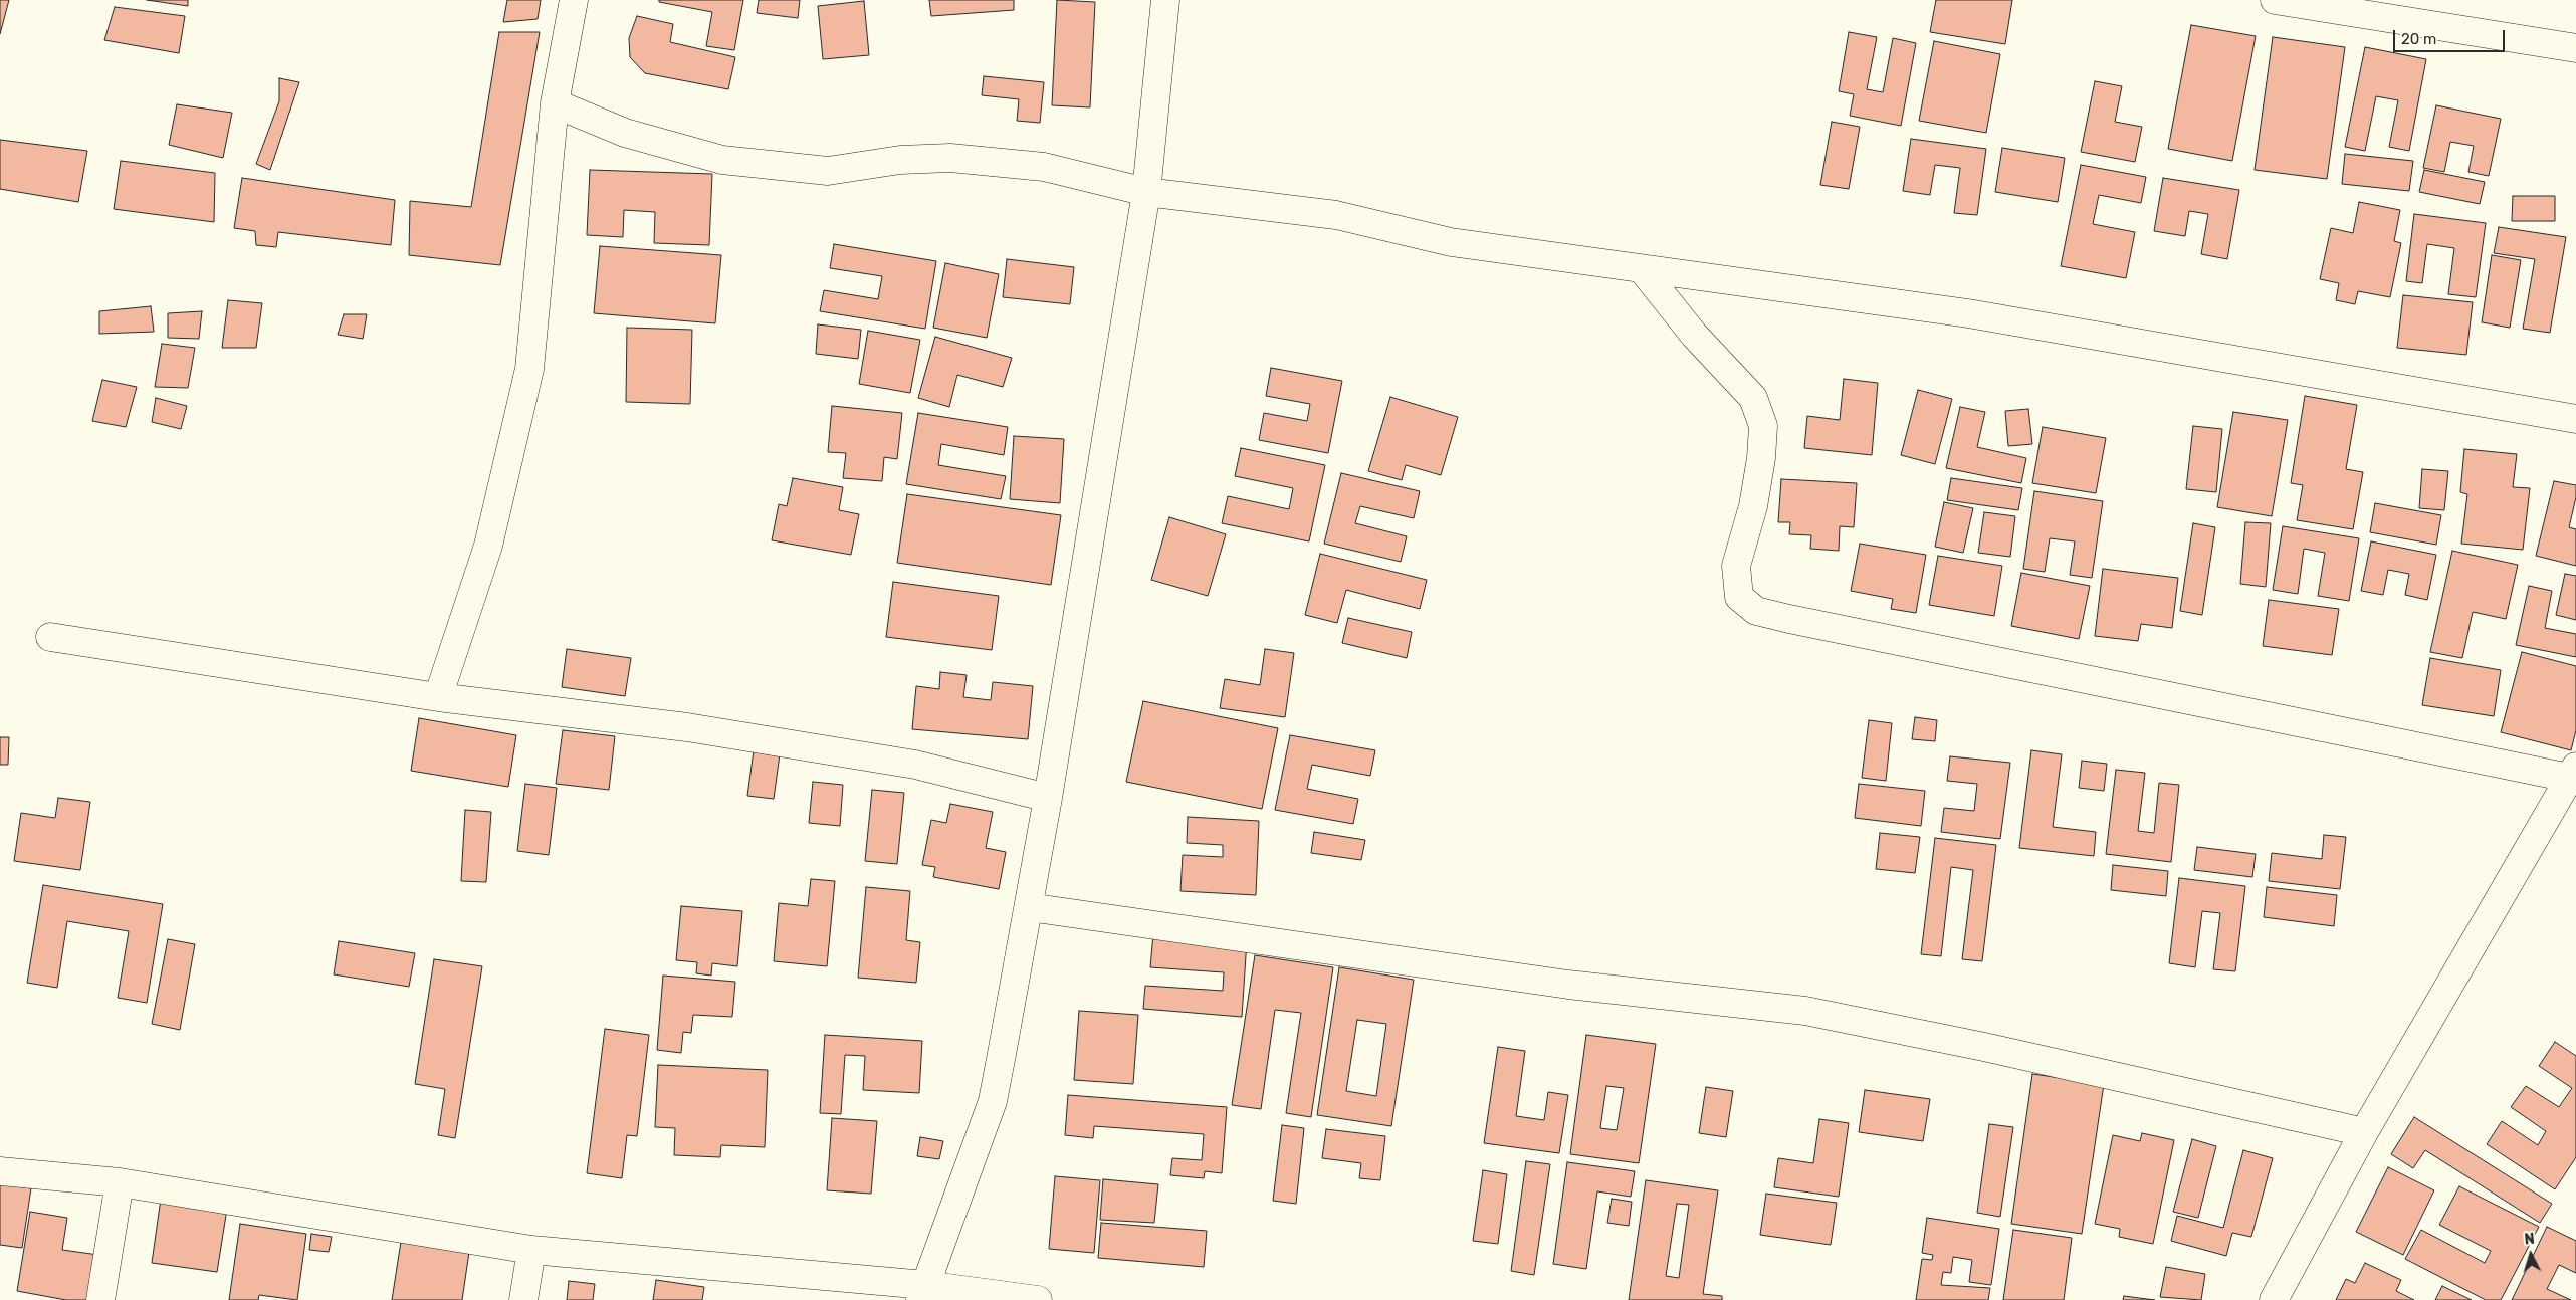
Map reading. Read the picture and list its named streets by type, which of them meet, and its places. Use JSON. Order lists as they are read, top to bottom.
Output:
{
  "scale_bar": "20 m",
  "north": "top"
}
